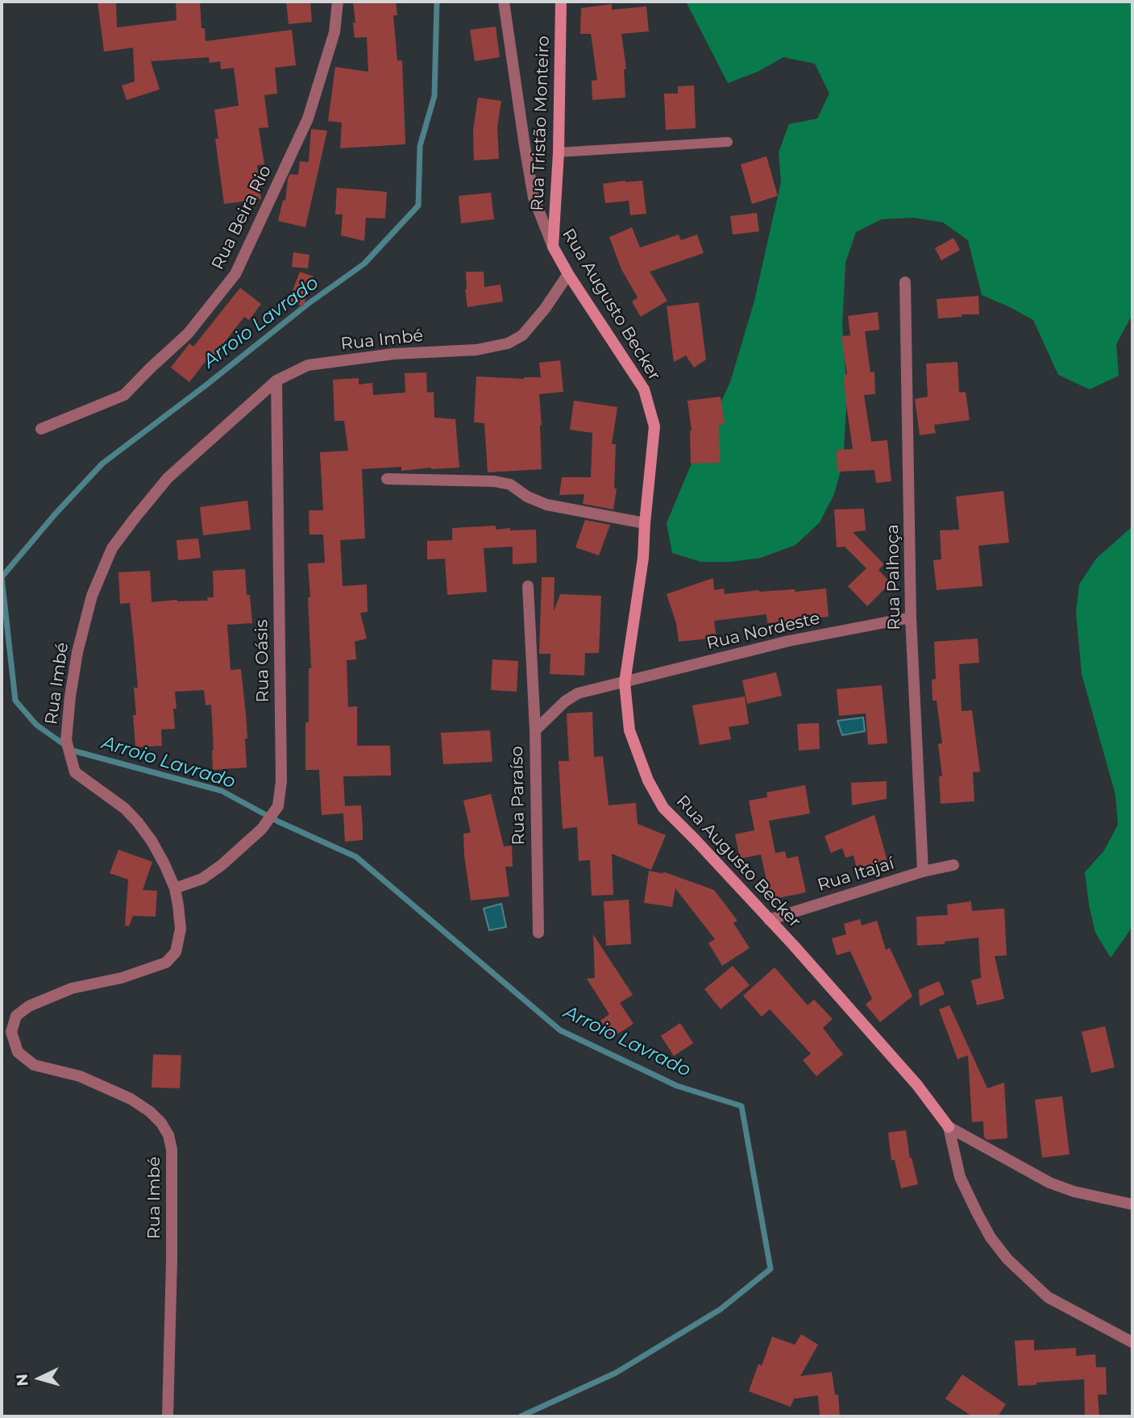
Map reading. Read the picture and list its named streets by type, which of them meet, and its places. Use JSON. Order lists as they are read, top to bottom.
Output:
{
  "streets": {
    "main road": ["Rua Tristão Monteiro", "Rua Augusto Becker"],
    "street": [
      "Rua Beira Rio",
      "Rua Imbé",
      "Rua Palhoça",
      "Rua Nordeste",
      "Rua Oásis",
      "Rua Paraíso",
      "Rua Itajaí"
    ]
  },
  "crossings": [
    ["Rua Tristão Monteiro", "Rua Augusto Becker"],
    ["Rua Augusto Becker", "Rua Imbé"],
    ["Rua Augusto Becker", "Rua Nordeste"],
    ["Rua Augusto Becker", "Rua Paraíso"],
    ["Rua Augusto Becker", "Rua Itajaí"],
    ["Rua Imbé", "Rua Oásis"],
    ["Rua Palhoça", "Rua Nordeste"],
    ["Rua Palhoça", "Rua Itajaí"],
    ["Rua Nordeste", "Rua Paraíso"]
  ],
  "water": ["Arroio Lavrado"],
  "north": "left"
}
